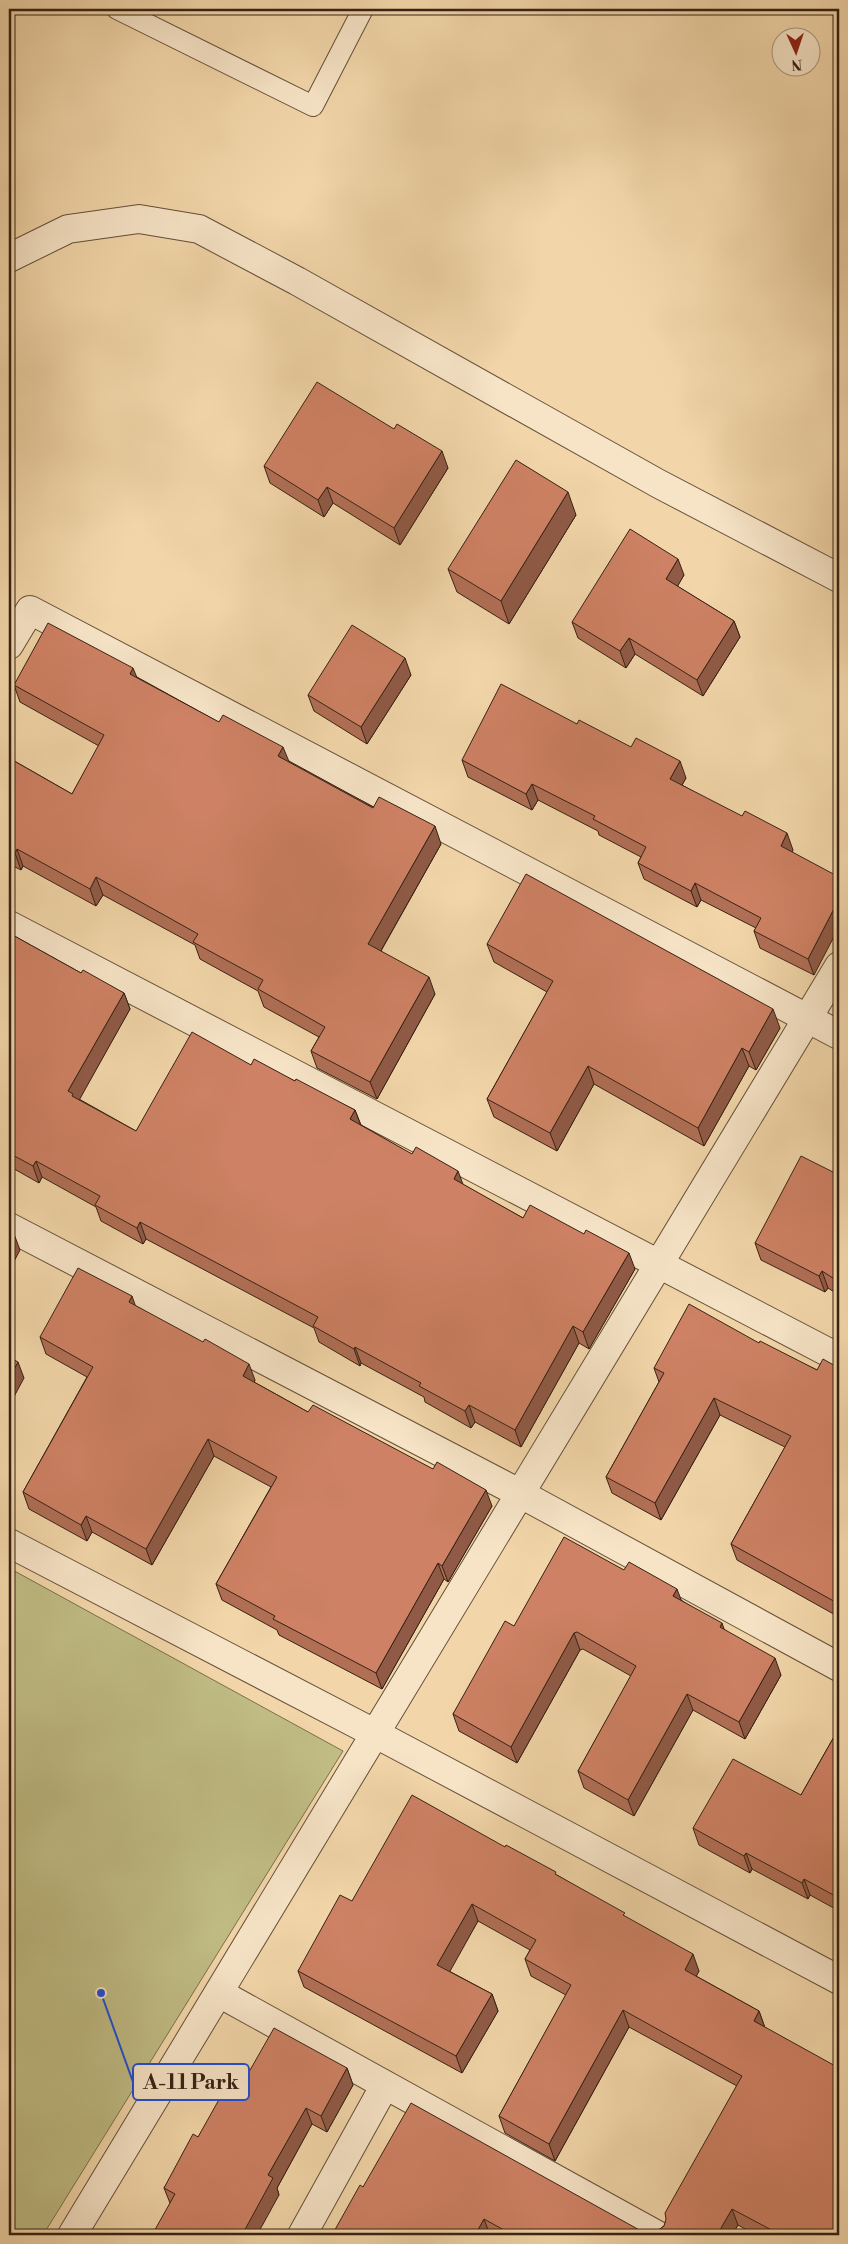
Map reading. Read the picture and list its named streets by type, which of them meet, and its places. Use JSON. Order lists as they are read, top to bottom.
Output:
{
  "places": ["A-11 Park"],
  "north": "bottom"
}
